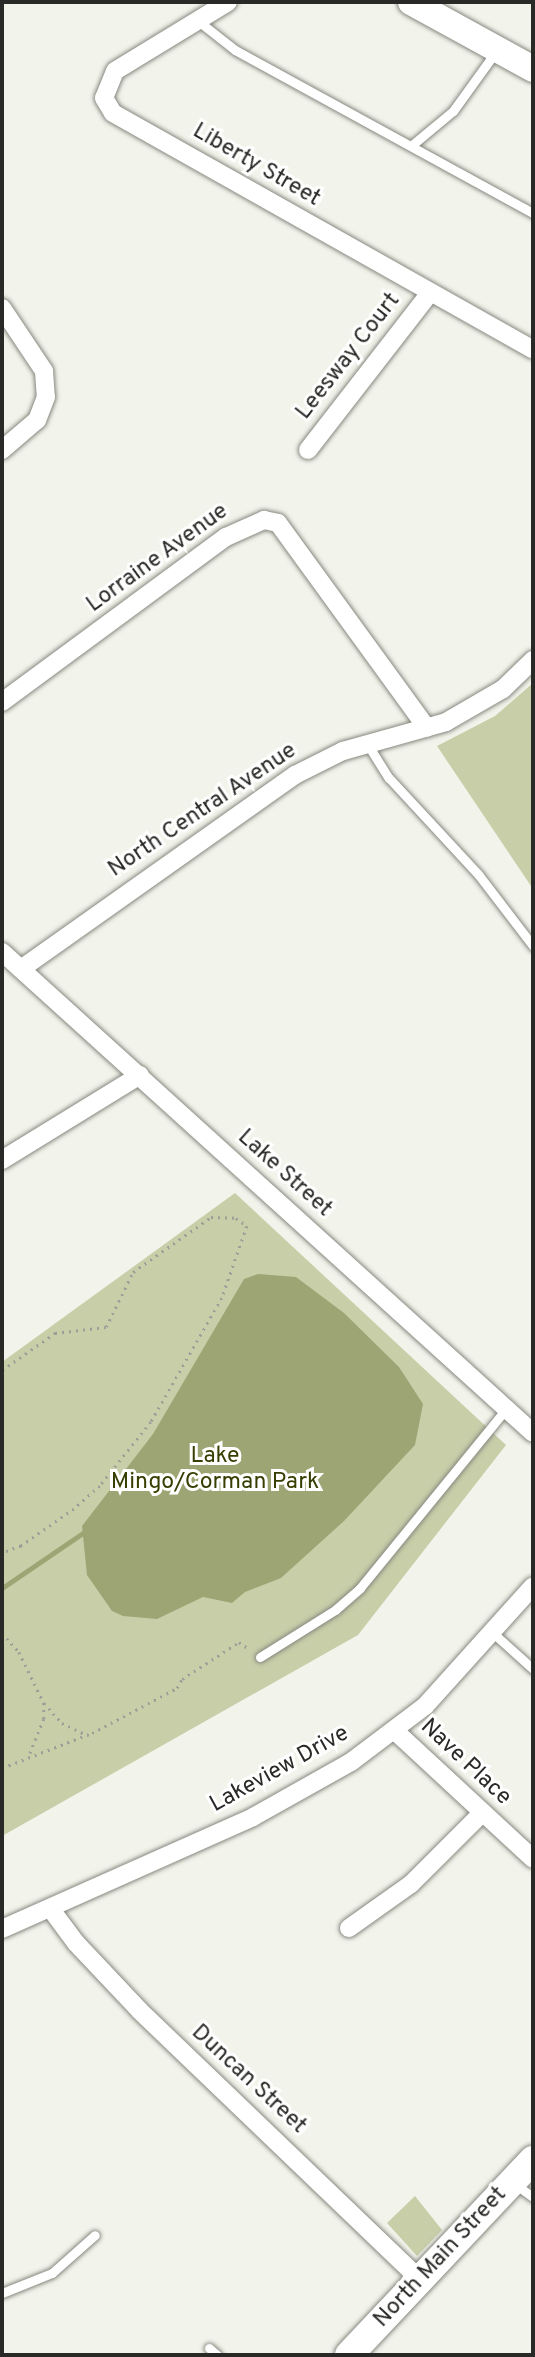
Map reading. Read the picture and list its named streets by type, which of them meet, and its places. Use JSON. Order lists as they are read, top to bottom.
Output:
{
  "streets": {
    "main road": ["North Main Street"],
    "street": [
      "Liberty Street",
      "Leesway Court",
      "Lorraine Avenue",
      "North Central Avenue",
      "Lake Street",
      "Nave Place",
      "Lakeview Drive",
      "Duncan Street"
    ]
  },
  "crossings": [
    ["Liberty Street", "Leesway Court"],
    ["Lorraine Avenue", "North Central Avenue"],
    ["North Central Avenue", "Lake Street"],
    ["Nave Place", "Lakeview Drive"],
    ["Lakeview Drive", "Duncan Street"],
    ["Duncan Street", "North Main Street"]
  ],
  "parks": ["Lake Mingo/Corman Park"]
}
